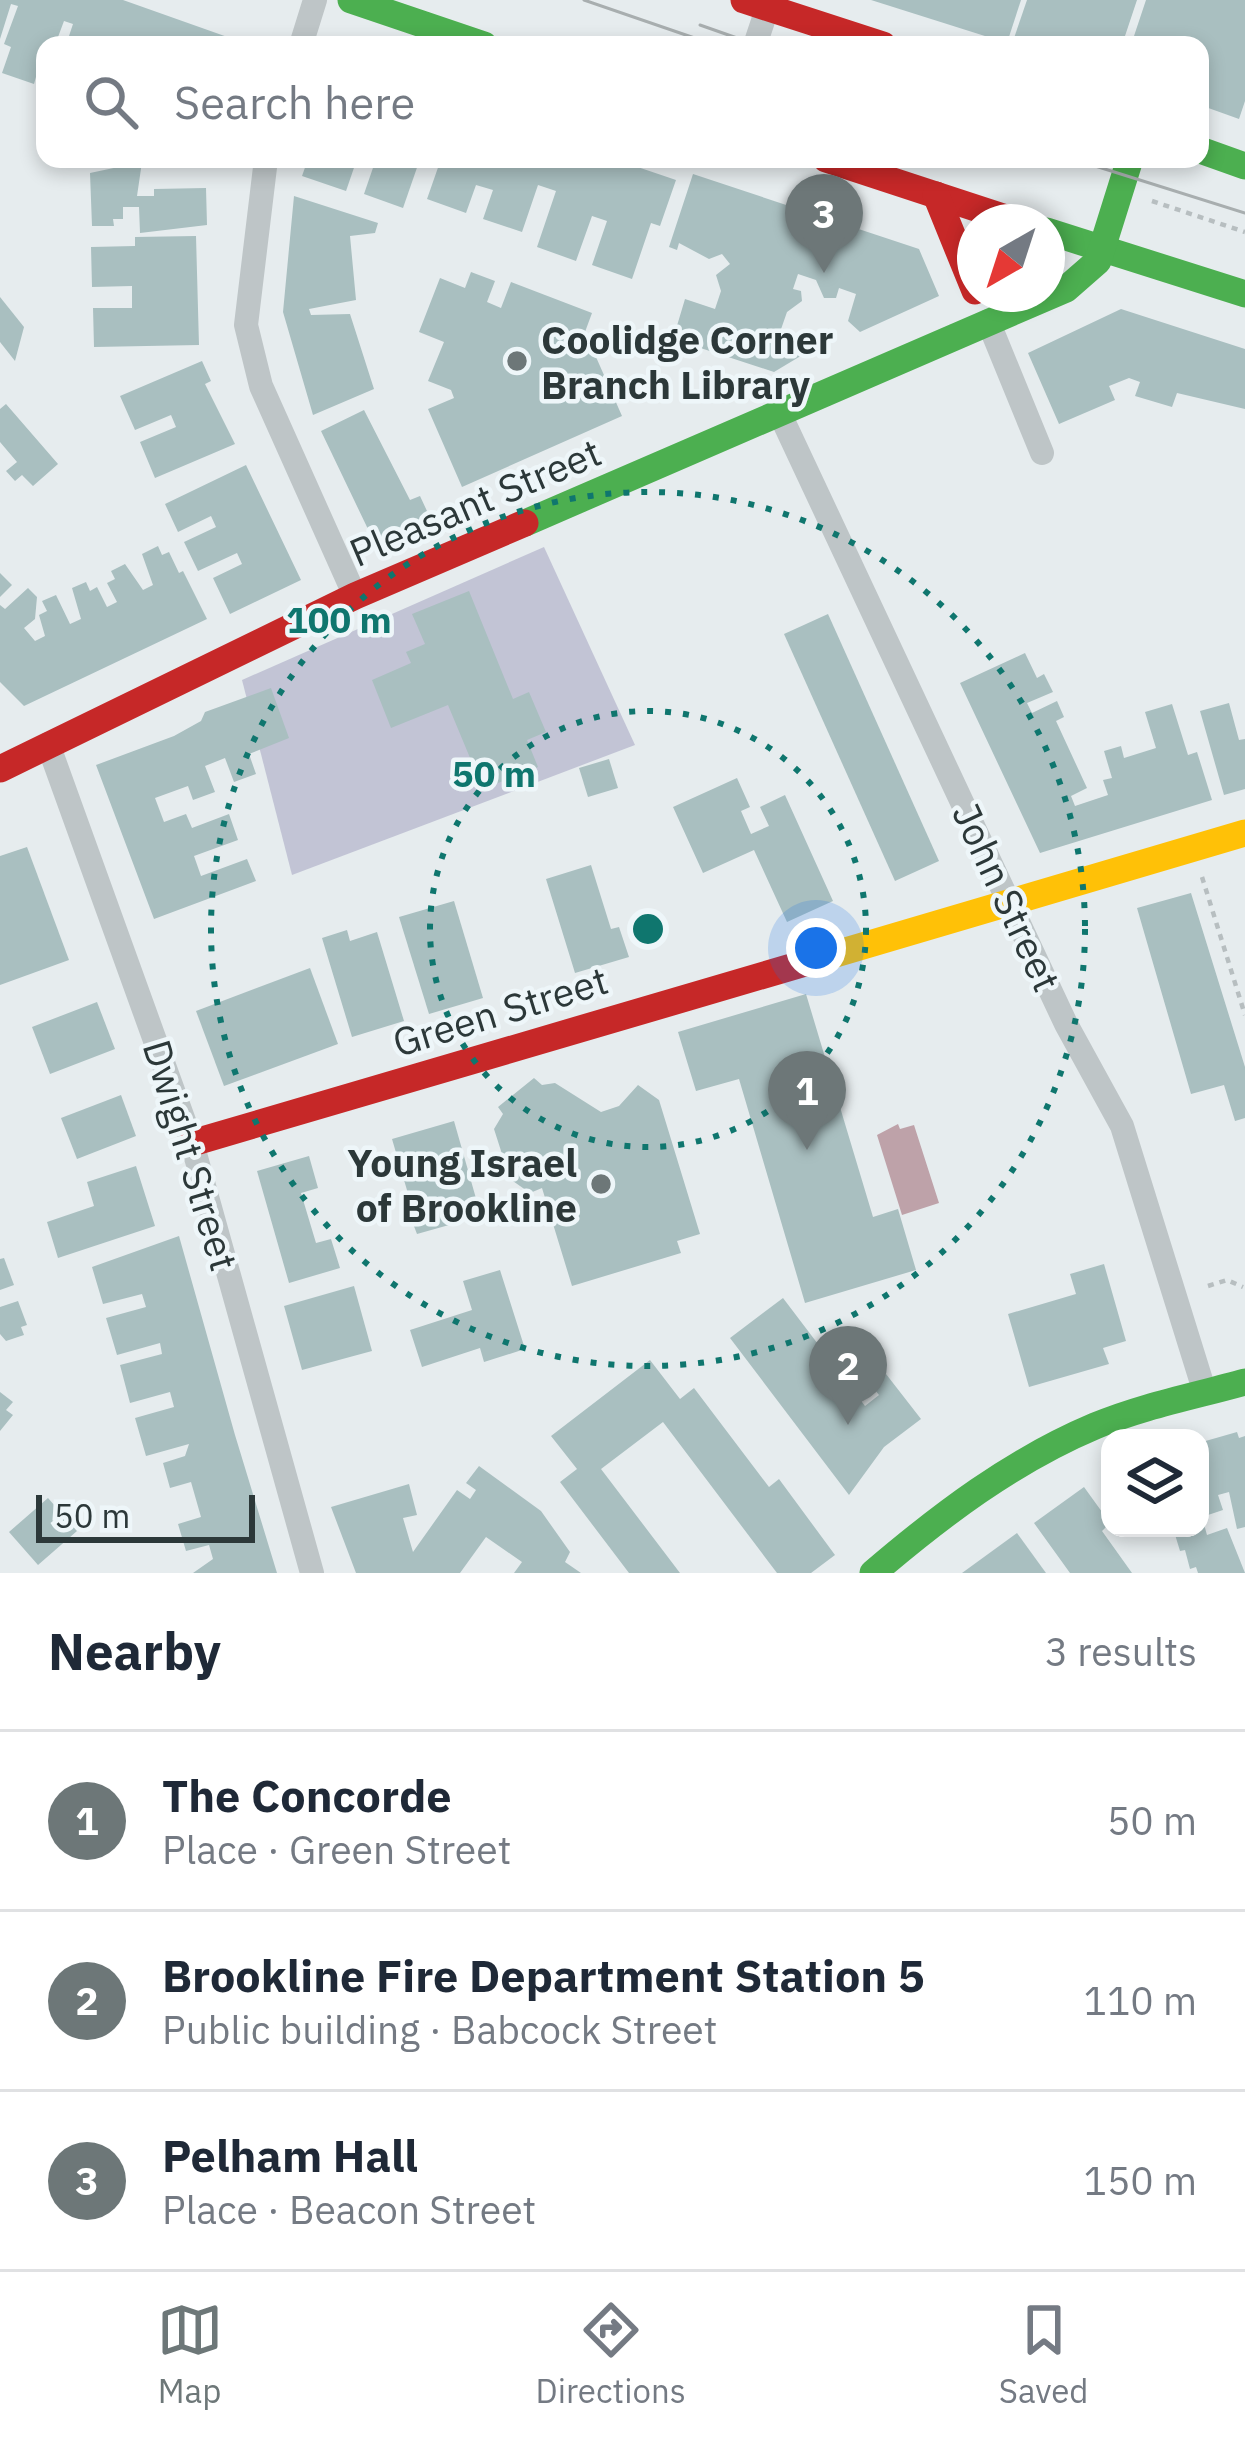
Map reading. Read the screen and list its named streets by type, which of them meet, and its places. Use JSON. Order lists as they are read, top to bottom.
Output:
{
  "streets": {
    "street": [
      "Pleasant Street",
      "John Street",
      "Green Street",
      "Dwight Street"
    ]
  },
  "crossings": [
    ["Pleasant Street", "John Street"],
    ["Pleasant Street", "Dwight Street"],
    ["John Street", "Green Street"],
    ["Green Street", "Dwight Street"]
  ],
  "places": ["Coolidge Corner Branch Library", "Young Israel of Brookline"],
  "scale_bar": "50 m",
  "north": "bottom left",
  "page": {
    "search": "Search here",
    "pins": ["3", "1", "2"],
    "scale": "50 m",
    "heading": ["Nearby", "3 results"],
    "list": [
      {
        "mark": "1",
        "name": "The Concorde",
        "note": "Place · Green Street",
        "value": "50 m"
      },
      {
        "mark": "2",
        "name": "Brookline Fire Department Station 5",
        "note": "Public building · Babcock Street",
        "value": "110 m"
      },
      {
        "mark": "3",
        "name": "Pelham Hall",
        "note": "Place · Beacon Street",
        "value": "150 m"
      }
    ],
    "nav": ["Map", "Directions", "Saved"]
  },
  "rings": ["100 m", "50 m"]
}
